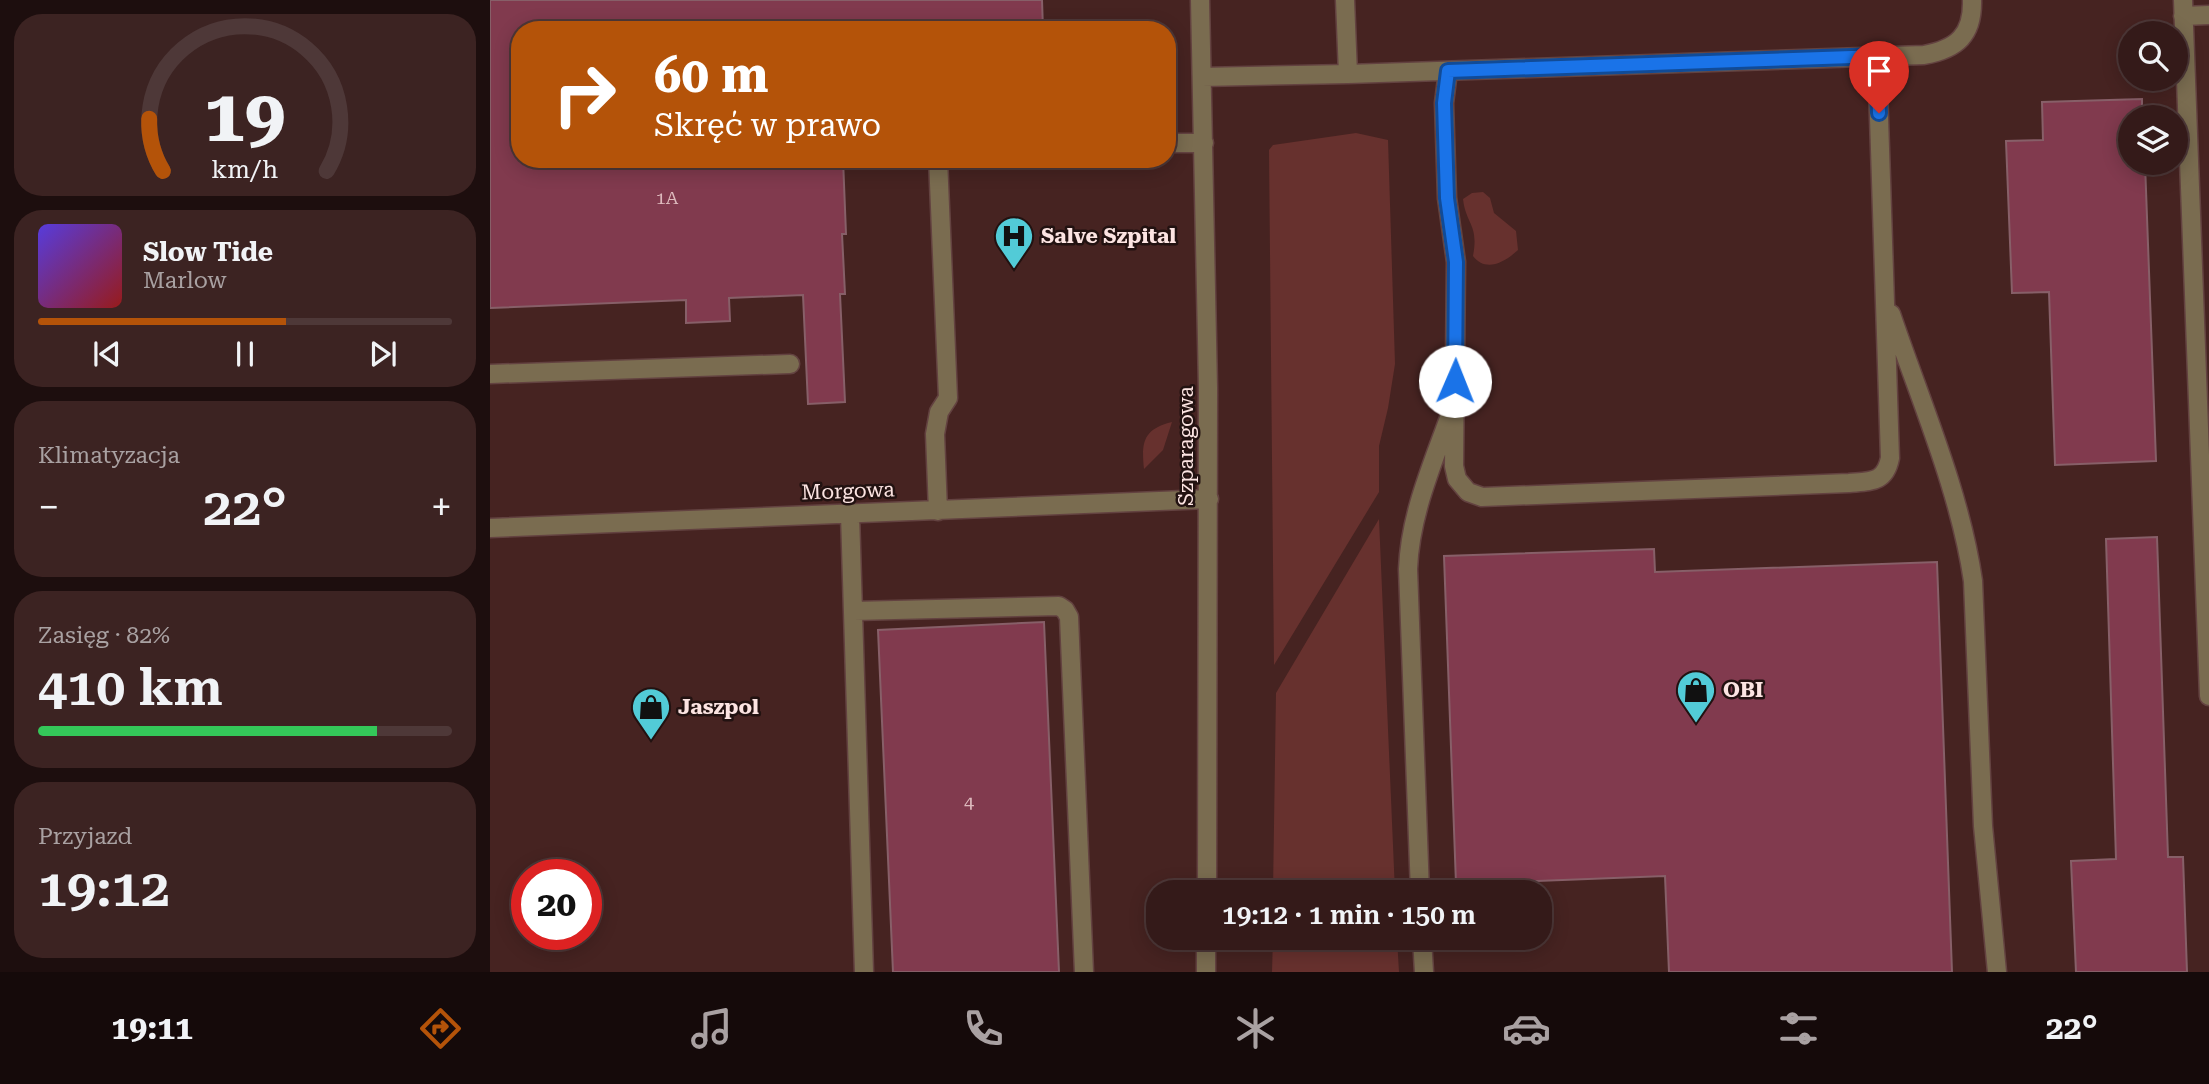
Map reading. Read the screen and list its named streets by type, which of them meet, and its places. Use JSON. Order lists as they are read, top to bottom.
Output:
{
  "streets": {
    "street": ["Szparagowa", "Morgowa"]
  },
  "crossings": [
    ["Szparagowa", "Morgowa"]
  ],
  "places": {
    "hospital": ["Salve Szpital"],
    "shop": ["OBI", "Jaszpol"]
  },
  "house_numbers": ["1A", "4"],
  "page": {
    "turn": ["60 m", "Skręć w prawo"],
    "song": ["Slow Tide", "Marlow"],
    "tile": [
      "Klimatyzacja",
      ["Zasięg · 82%", "410 km"],
      ["Przyjazd", "19:12"]
    ],
    "heat": ["−", "22°", "+"],
    "limit": "20",
    "trip": "19:12 · 1 min · 150 m",
    "tabs": ["19:11", "22°"],
    "gauge": ["19", "km/h"]
  }
}
